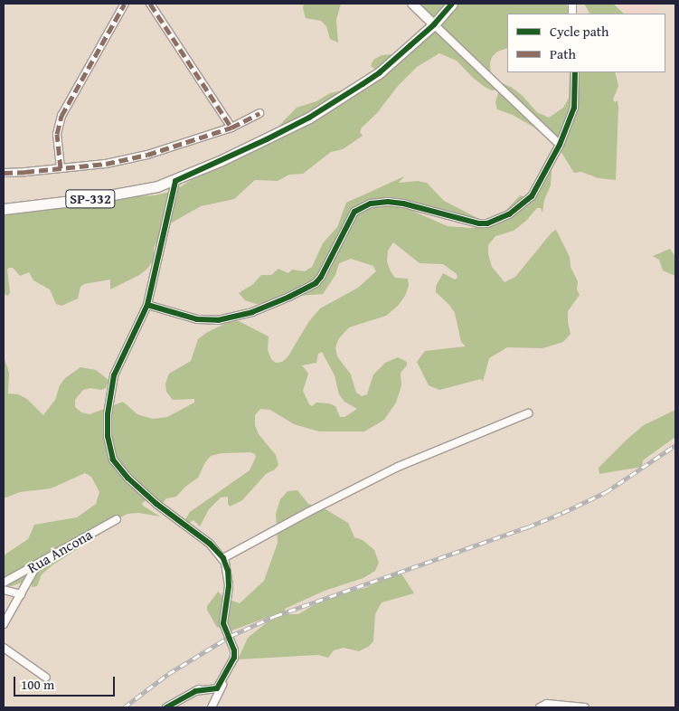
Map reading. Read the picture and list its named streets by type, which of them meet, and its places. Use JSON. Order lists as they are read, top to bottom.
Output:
{
  "streets": {
    "main road": ["SP-332"],
    "street": ["Rua Ancona"]
  },
  "legend": ["Cycle path", "Path"],
  "scale_bar": "100 m"
}
